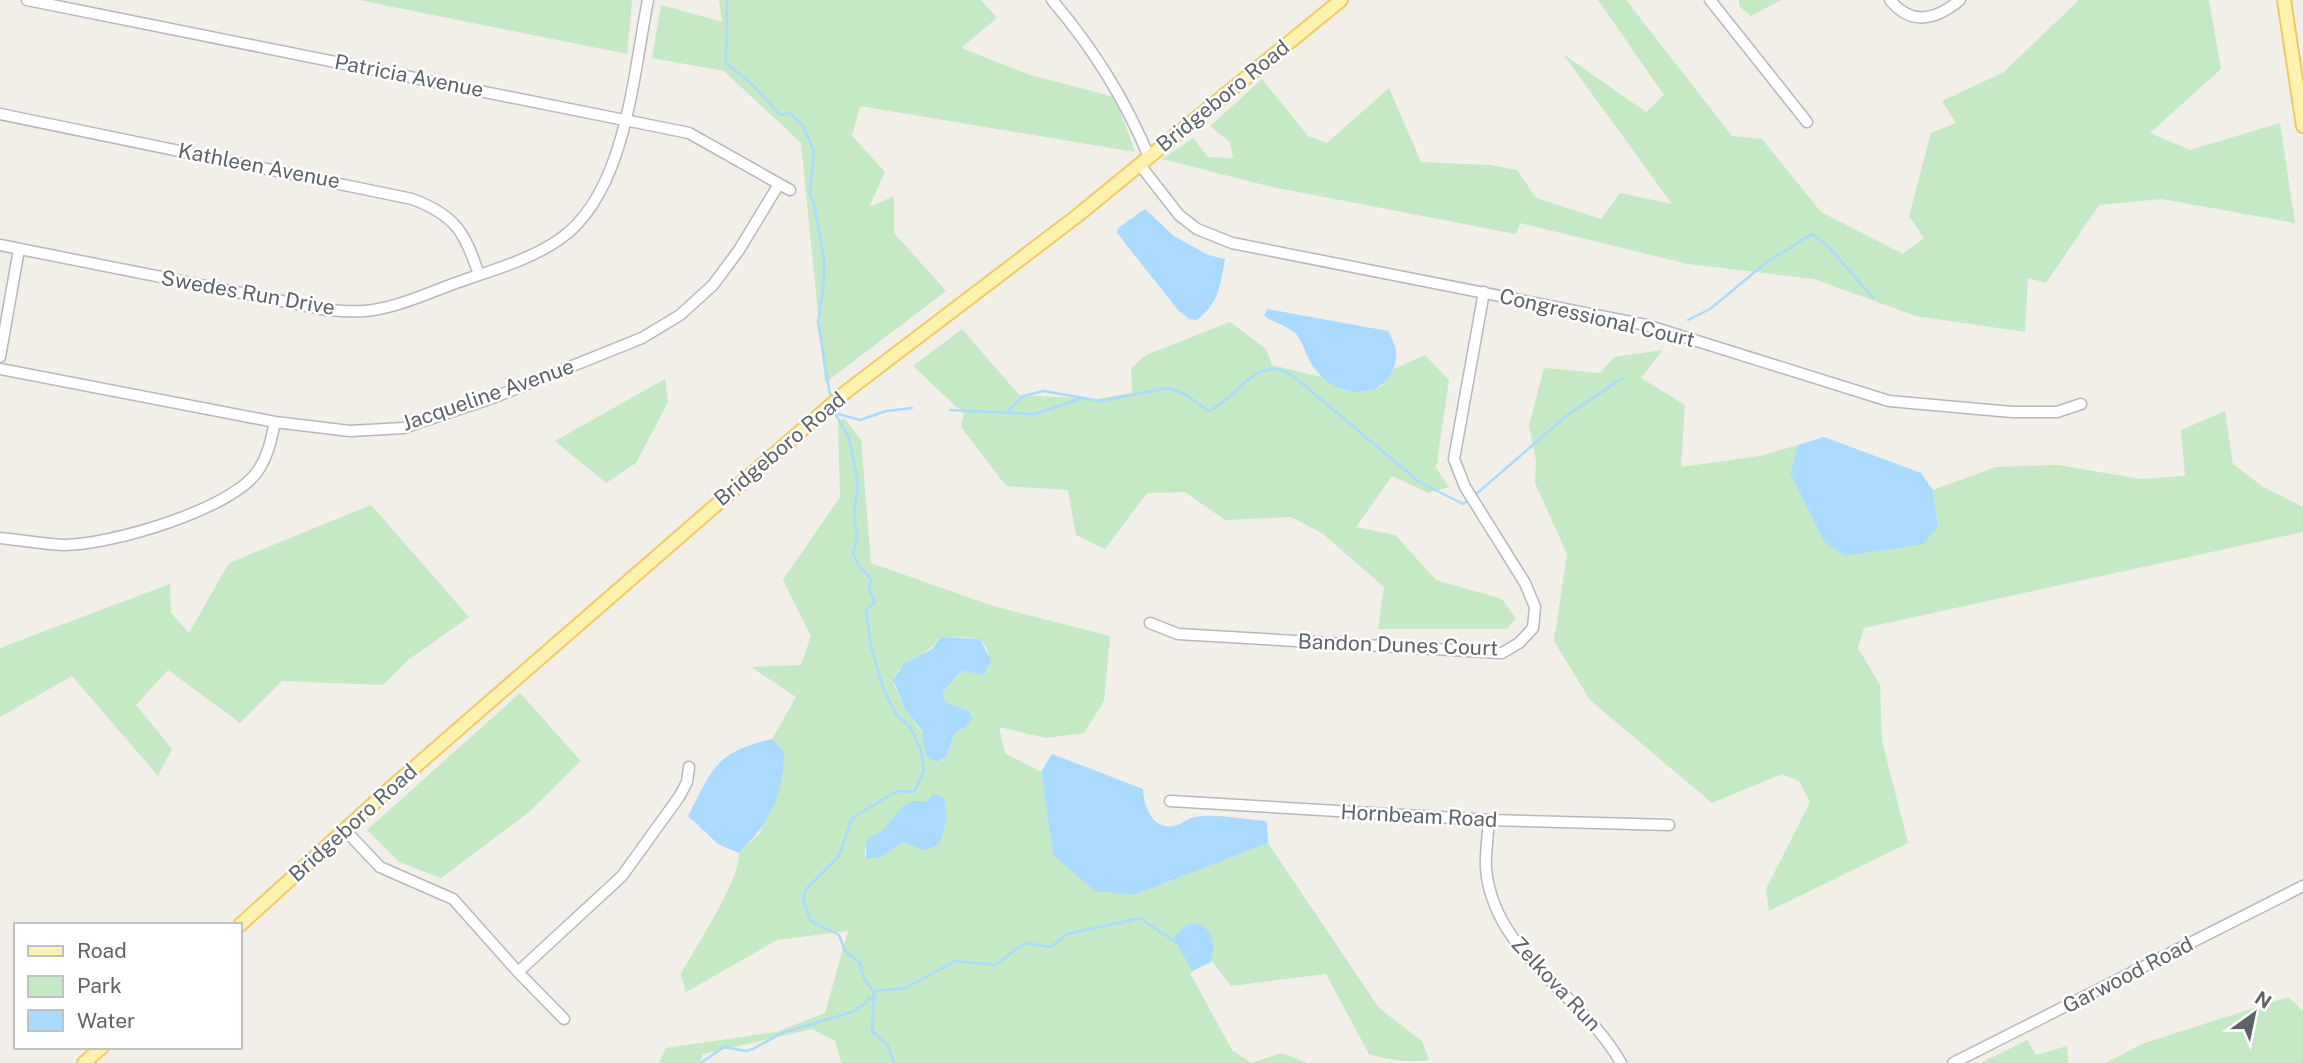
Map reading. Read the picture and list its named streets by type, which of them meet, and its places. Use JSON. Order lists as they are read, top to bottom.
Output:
{
  "streets": {
    "main road": ["Bridgeboro Road"],
    "street": [
      "Patricia Avenue",
      "Kathleen Avenue",
      "Swedes Run Drive",
      "Congressional Court",
      "Jacqueline Avenue",
      "Bandon Dunes Court",
      "Hornbeam Road",
      "Garwood Road",
      "Zelkova Run"
    ]
  },
  "crossings": [
    ["Patricia Avenue", "Swedes Run Drive"],
    ["Patricia Avenue", "Jacqueline Avenue"],
    ["Bridgeboro Road", "Congressional Court"],
    ["Kathleen Avenue", "Swedes Run Drive"],
    ["Congressional Court", "Bandon Dunes Court"],
    ["Hornbeam Road", "Zelkova Run"]
  ],
  "legend": ["Road", "Park", "Water"],
  "north": "top right"
}
